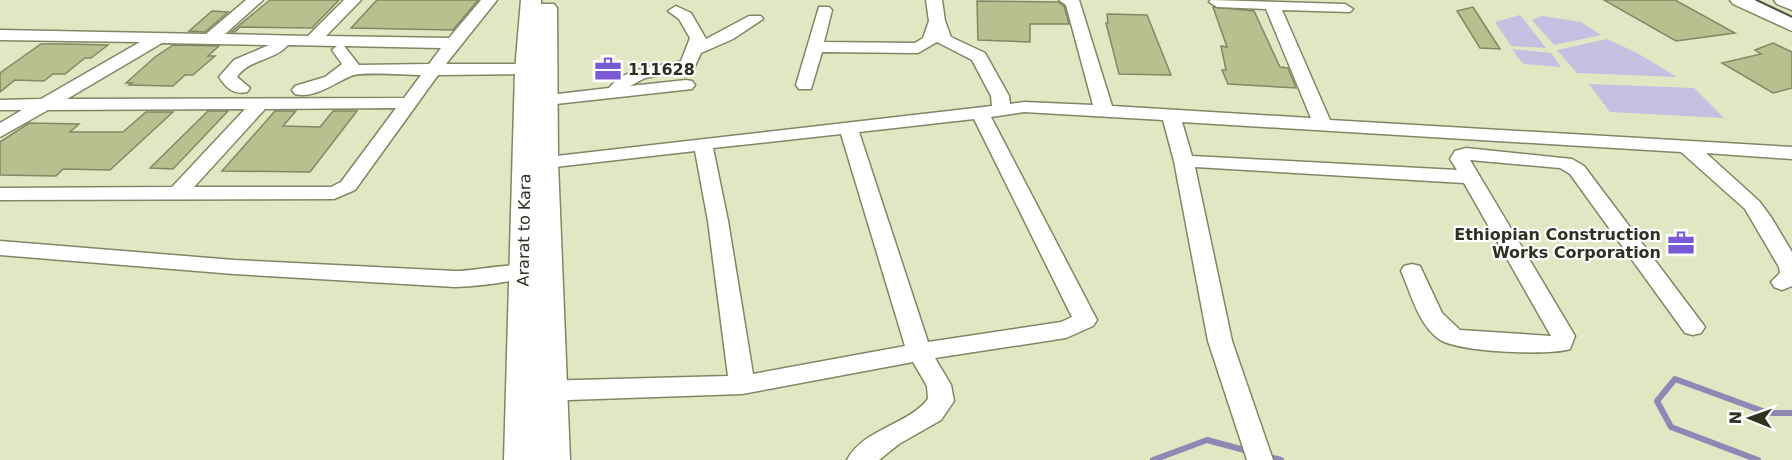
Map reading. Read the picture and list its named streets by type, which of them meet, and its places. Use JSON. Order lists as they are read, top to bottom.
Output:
{
  "streets": {
    "main road": ["Ararat to Kara"]
  },
  "places": {
    "office": ["111628", "Ethiopian Construction Works Corporation"]
  },
  "north": "left"
}
